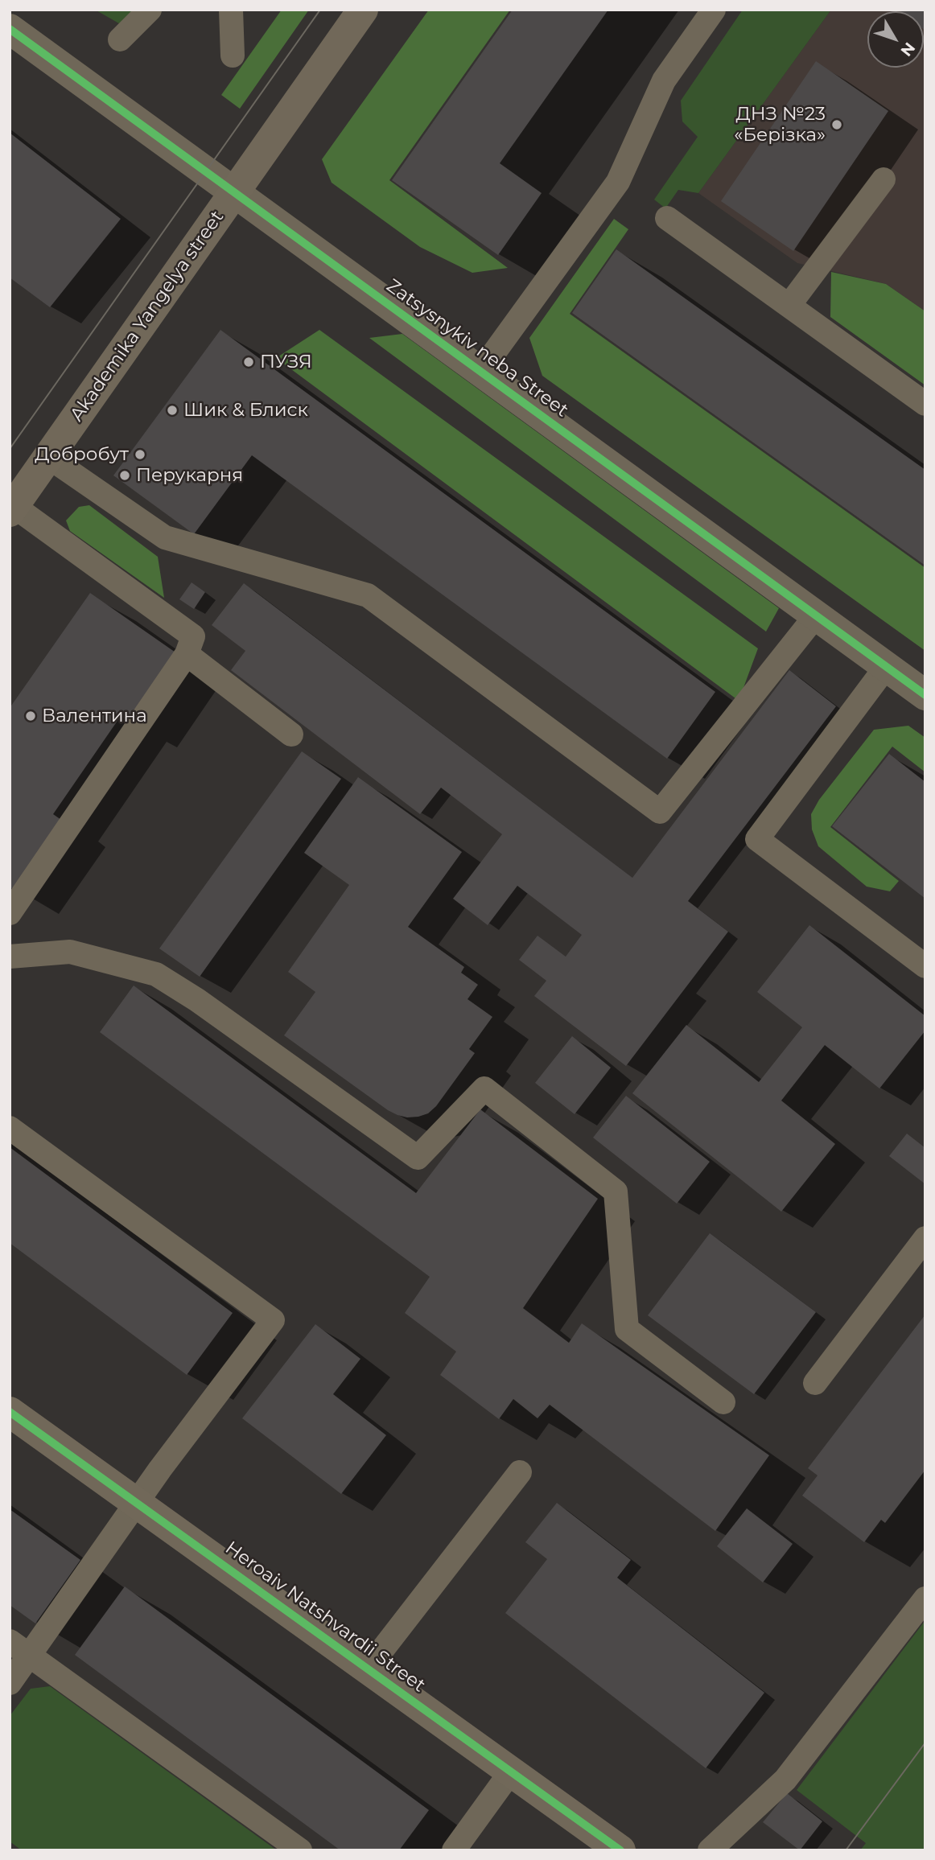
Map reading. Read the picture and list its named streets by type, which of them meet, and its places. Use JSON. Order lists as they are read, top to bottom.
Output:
{
  "streets": {
    "street": ["Akademika Yangelya street", "Zatsysnykiv neba Street", "Heroaiv Natshvardii Street"]
  },
  "crossings": [
    ["Akademika Yangelya street", "Zatsysnykiv neba Street"]
  ],
  "places": [
    "ДНЗ №23 «Берізка»",
    "ПУЗЯ",
    "Шик & Блиск",
    "Добробут",
    "Перукарня",
    "Валентина"
  ],
  "north": "bottom right"
}
